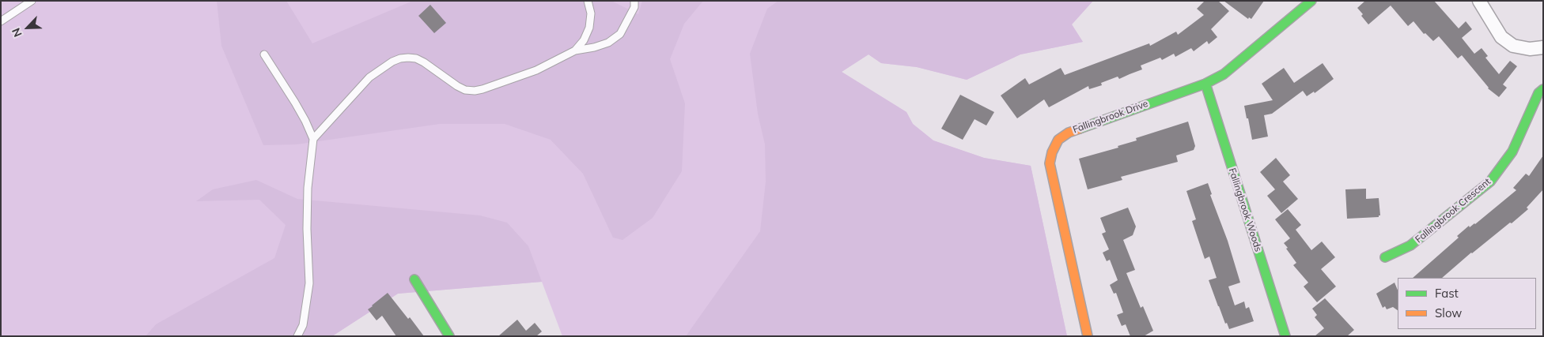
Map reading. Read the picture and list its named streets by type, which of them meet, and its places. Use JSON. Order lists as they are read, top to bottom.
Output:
{
  "streets": {
    "street": ["Fallingbrook Drive", "Fallingbrook Woods", "Fallingbrook Crescent"]
  },
  "crossings": [
    ["Fallingbrook Drive", "Fallingbrook Woods"]
  ],
  "legend": ["Fast", "Slow"],
  "north": "bottom left"
}
